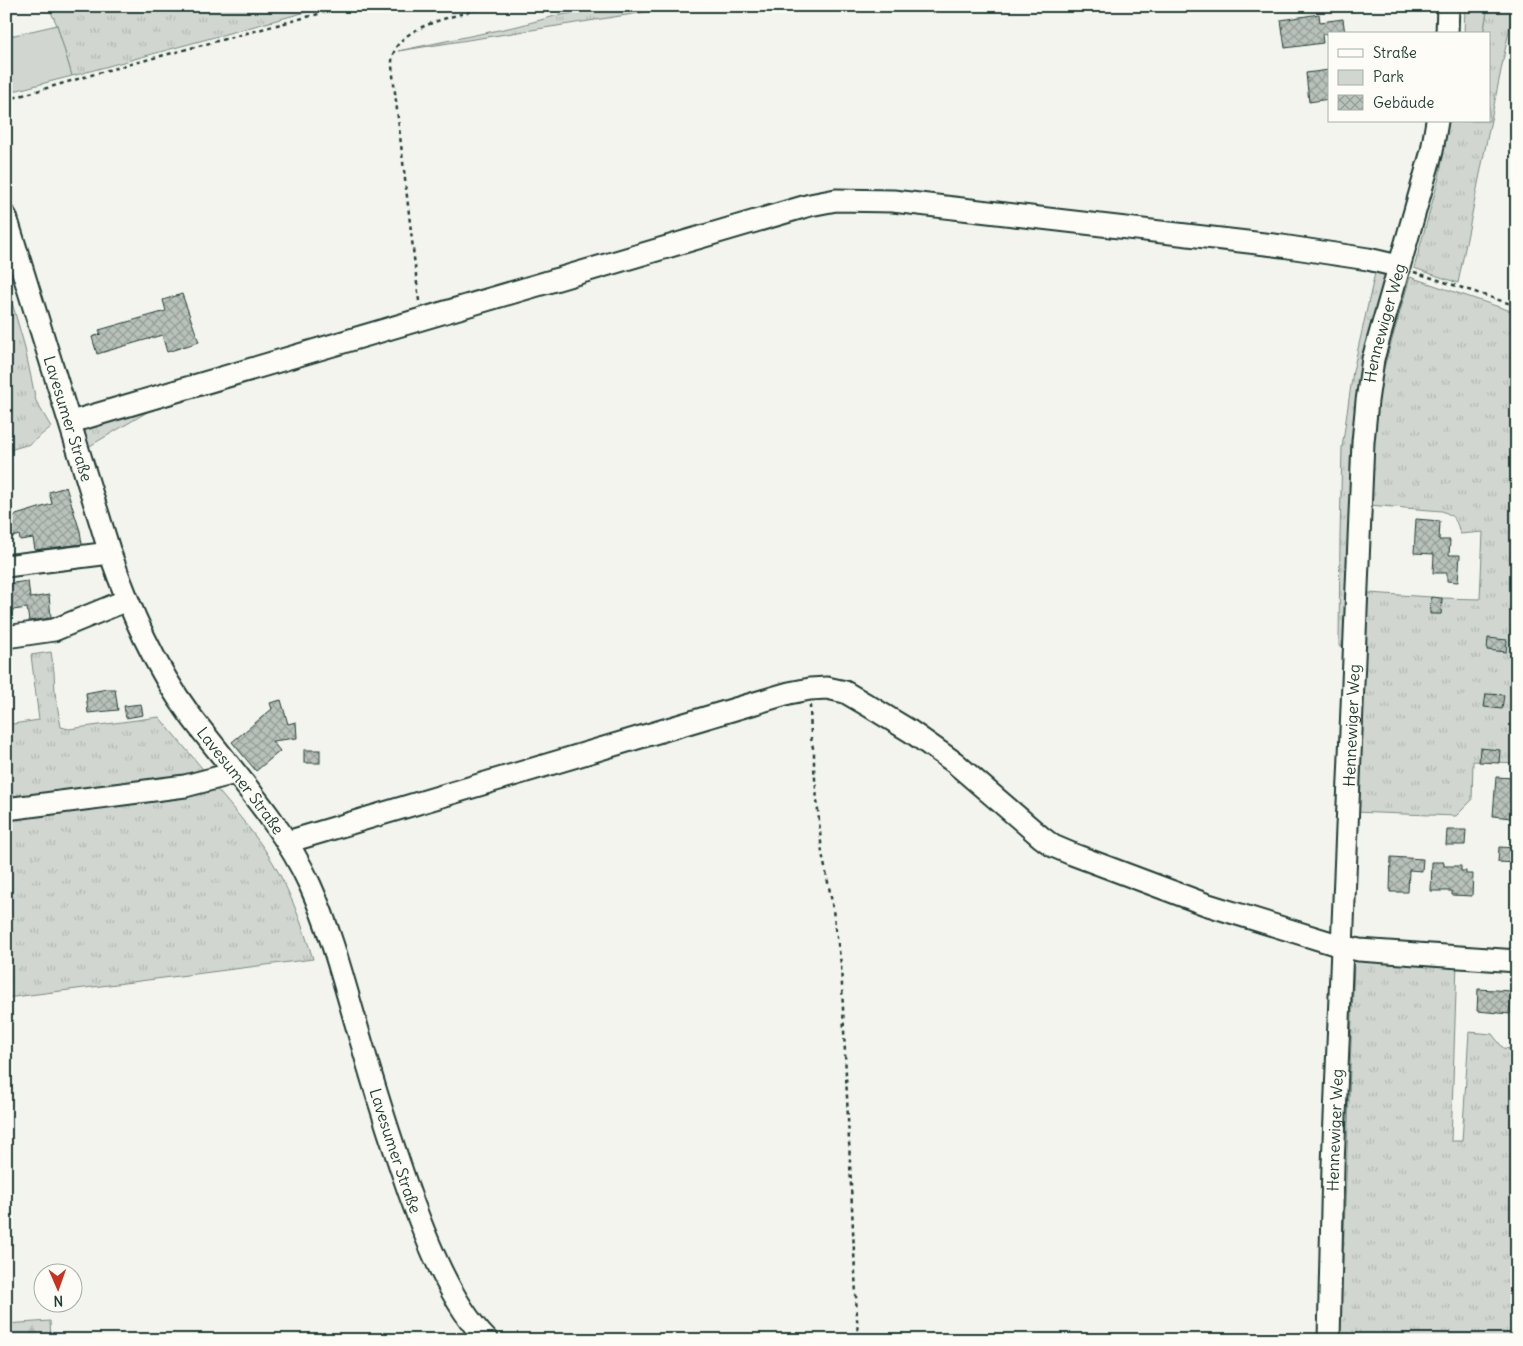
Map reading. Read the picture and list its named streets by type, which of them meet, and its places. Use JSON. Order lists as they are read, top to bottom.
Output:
{
  "streets": {
    "street": ["Hennewiger Weg", "Lavesumer Straße"]
  },
  "legend": ["Straße", "Park", "Gebäude"],
  "north": "bottom"
}
